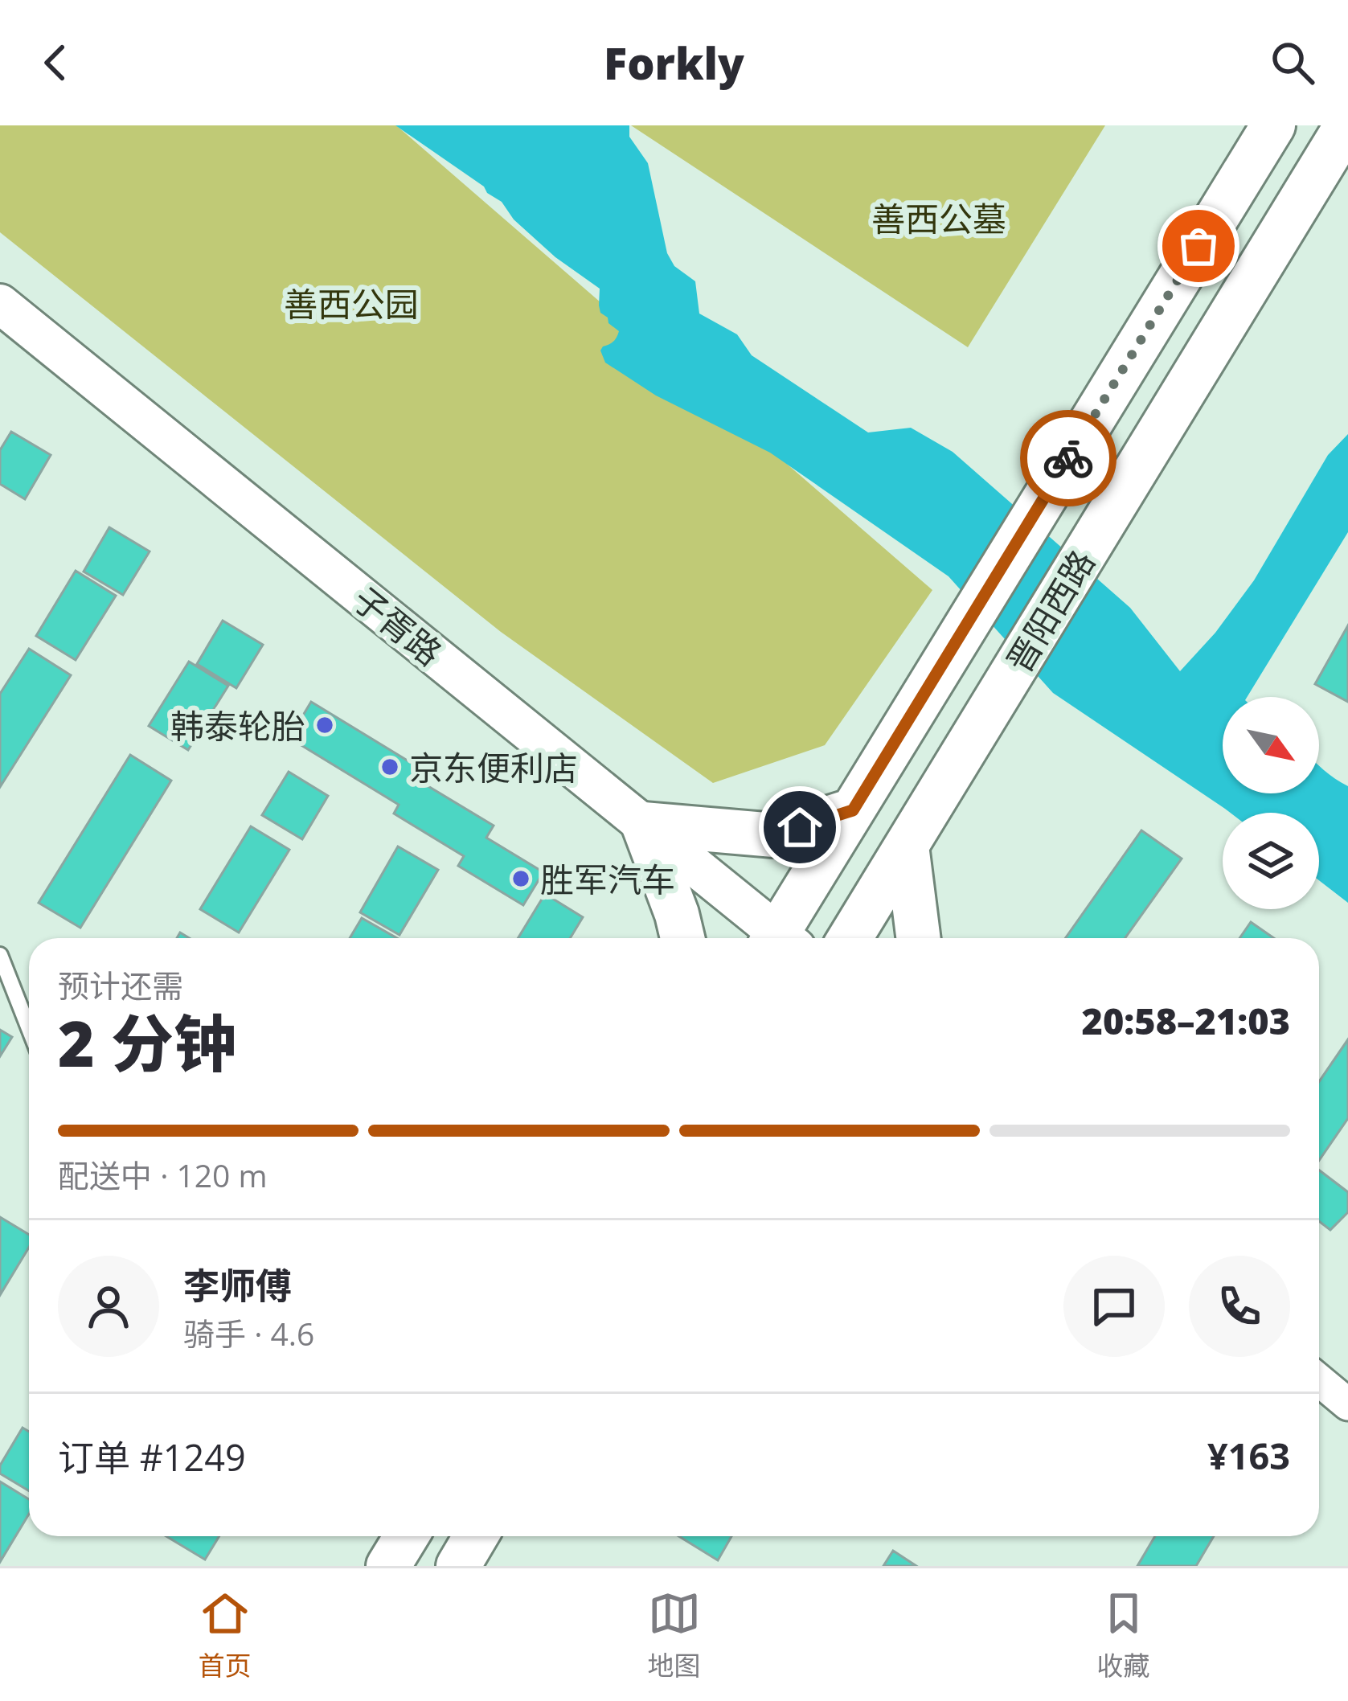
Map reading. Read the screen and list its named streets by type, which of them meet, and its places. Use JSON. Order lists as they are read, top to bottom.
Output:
{
  "streets": {
    "main road": ["晋阳西路"],
    "street": ["子胥路"]
  },
  "parks": ["善西公墓", "善西公园"],
  "places": ["韩泰轮胎", "京东便利店", "胜军汽车"],
  "north": "bottom right",
  "page": {
    "header": "Forkly",
    "heading": ["2 分钟", "预计还需", "20:58–21:03"],
    "panel": [
      "李师傅",
      "骑手 · 4.6",
      "订单 #1249",
      "¥163"
    ],
    "bar": "配送中 · 120 m",
    "tabs": ["首页", "地图", "收藏"]
  }
}
